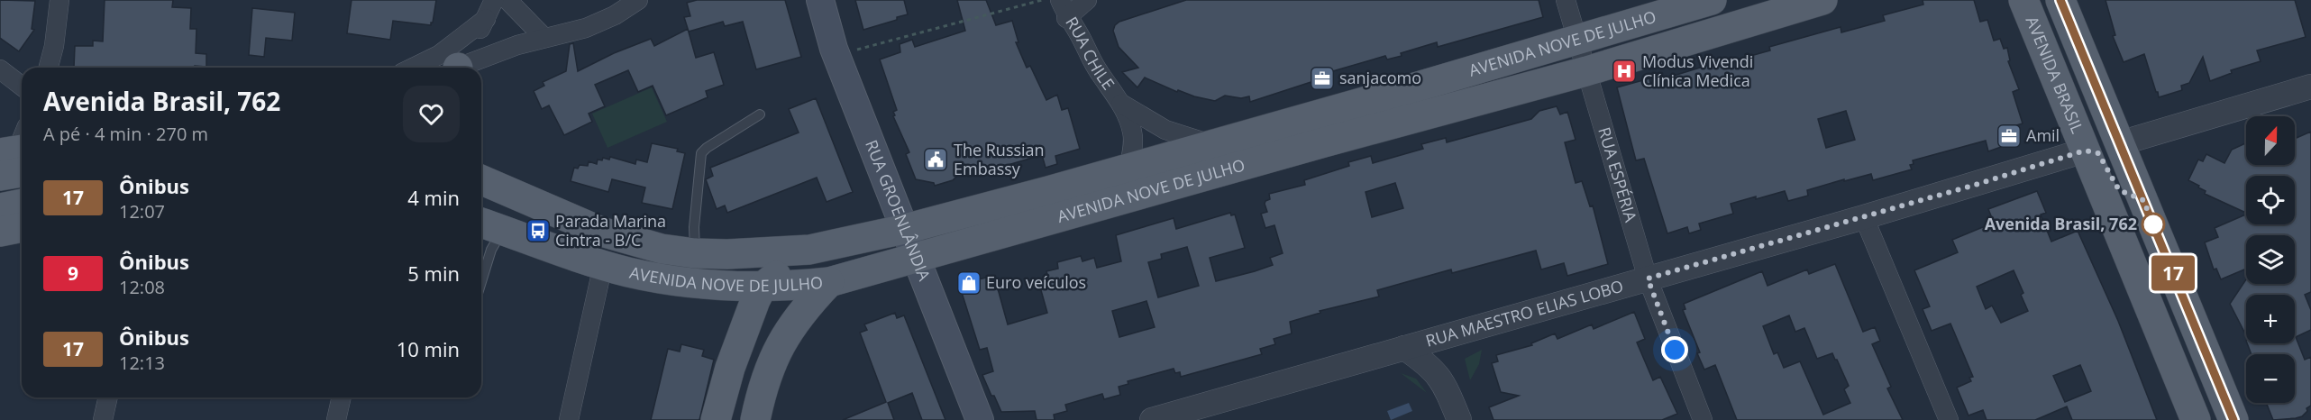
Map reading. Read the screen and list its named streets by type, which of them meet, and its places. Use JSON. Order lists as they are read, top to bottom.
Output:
{
  "streets": {
    "main road": ["AVENIDA NOVE DE JULHO", "AVENIDA BRASIL", "RUA GROENLÂNDIA"],
    "street": ["RUA CHILE", "RUA ESPÉRIA", "RUA MAESTRO ELIAS LOBO"]
  },
  "crossings": [
    ["AVENIDA NOVE DE JULHO", "RUA CHILE"],
    ["AVENIDA NOVE DE JULHO", "RUA ESPÉRIA"],
    ["AVENIDA NOVE DE JULHO", "RUA GROENLÂNDIA"],
    ["AVENIDA BRASIL", "RUA MAESTRO ELIAS LOBO"],
    ["RUA ESPÉRIA", "RUA MAESTRO ELIAS LOBO"]
  ],
  "places": {
    "hospital": ["Modus Vivendi Clínica Medica"],
    "office": ["sanjacomo", "Amil"],
    "public building": ["The Russian Embassy"],
    "other": ["Avenida Brasil, 762"],
    "bus stop": ["Parada Marina Cintra - B/C"],
    "shop": ["Euro veículos"]
  },
  "lines": ["bus line 17"],
  "north": "top",
  "page": {
    "on_map": "17",
    "heading": ["Avenida Brasil, 762", "A pé · 4 min · 270 m"],
    "map_buttons": ["+", "−"],
    "list": [
      {
        "mark": "17",
        "name": "Ônibus",
        "note": "12:07",
        "value": "4 min"
      },
      {
        "mark": "9",
        "name": "Ônibus",
        "note": "12:08",
        "value": "5 min"
      },
      {
        "mark": "17",
        "name": "Ônibus",
        "note": "12:13",
        "value": "10 min"
      }
    ]
  }
}
